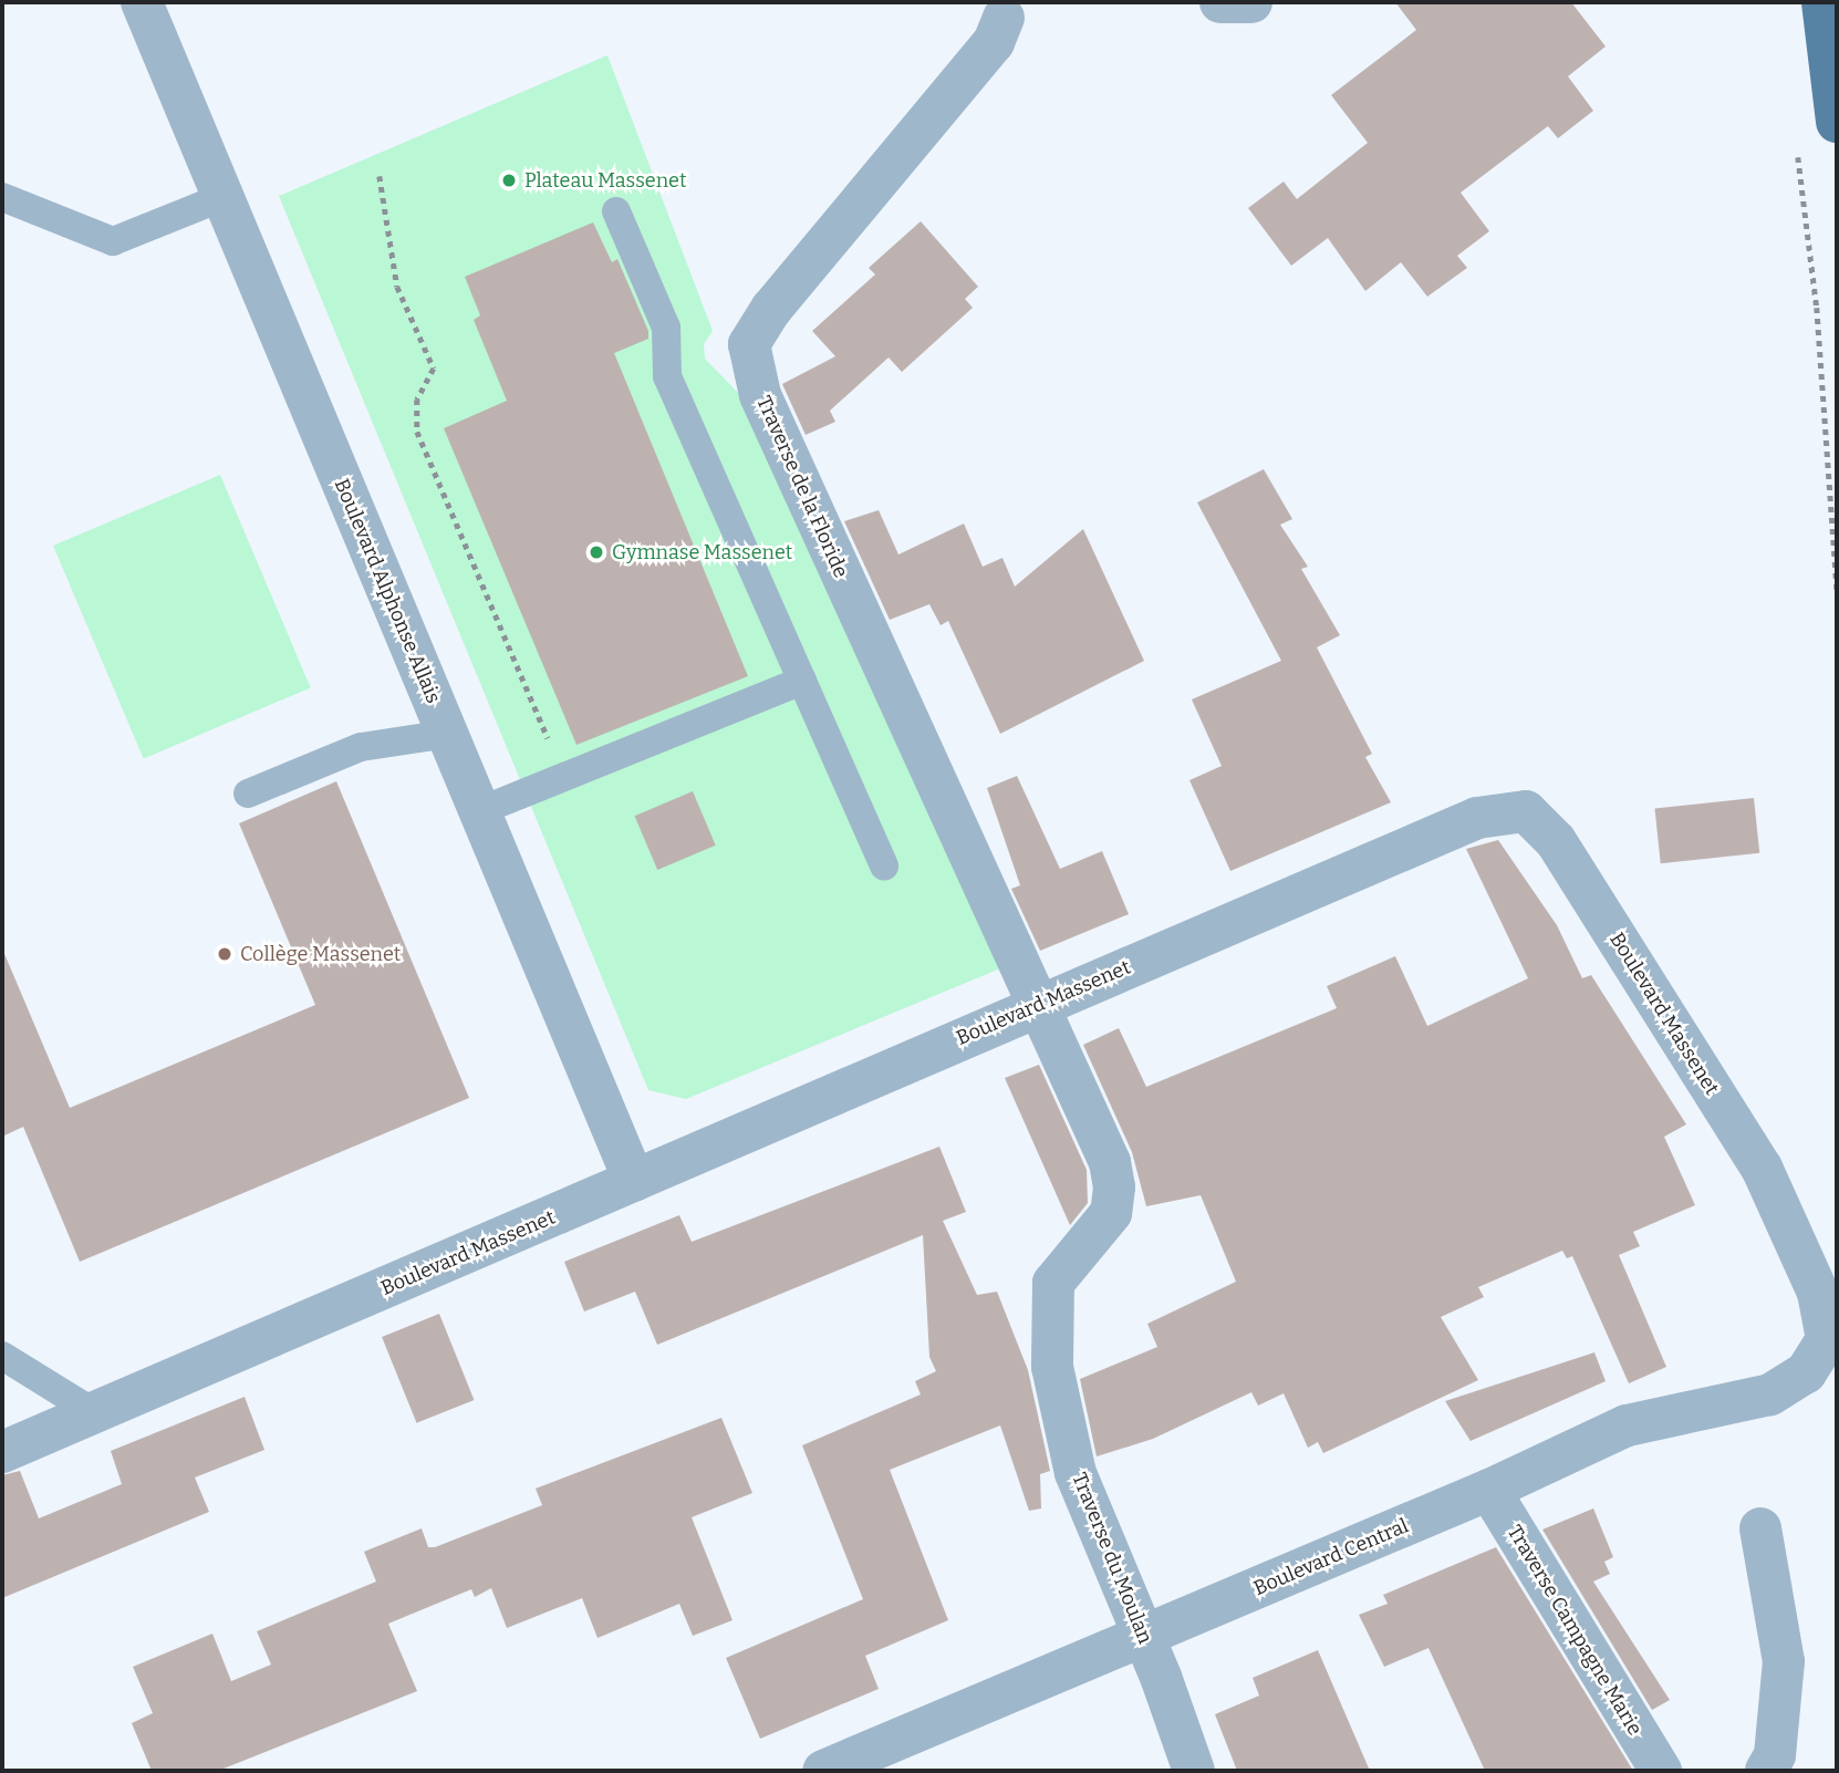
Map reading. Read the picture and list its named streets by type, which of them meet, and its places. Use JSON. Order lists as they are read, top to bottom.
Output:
{
  "streets": {
    "street": [
      "Traverse de la Floride",
      "Boulevard Alphonse Allais",
      "Boulevard Massenet",
      "Boulevard Central",
      "Traverse du Moulan",
      "Traverse Campagne Marie"
    ]
  },
  "crossings": [
    ["Traverse de la Floride", "Boulevard Massenet"],
    ["Traverse de la Floride", "Traverse du Moulan"],
    ["Boulevard Alphonse Allais", "Boulevard Massenet"],
    ["Boulevard Massenet", "Boulevard Central"],
    ["Boulevard Massenet", "Traverse du Moulan"],
    ["Boulevard Central", "Traverse du Moulan"],
    ["Boulevard Central", "Traverse Campagne Marie"]
  ],
  "places": ["Plateau Massenet", "Gymnase Massenet", "Collège Massenet"]
}
